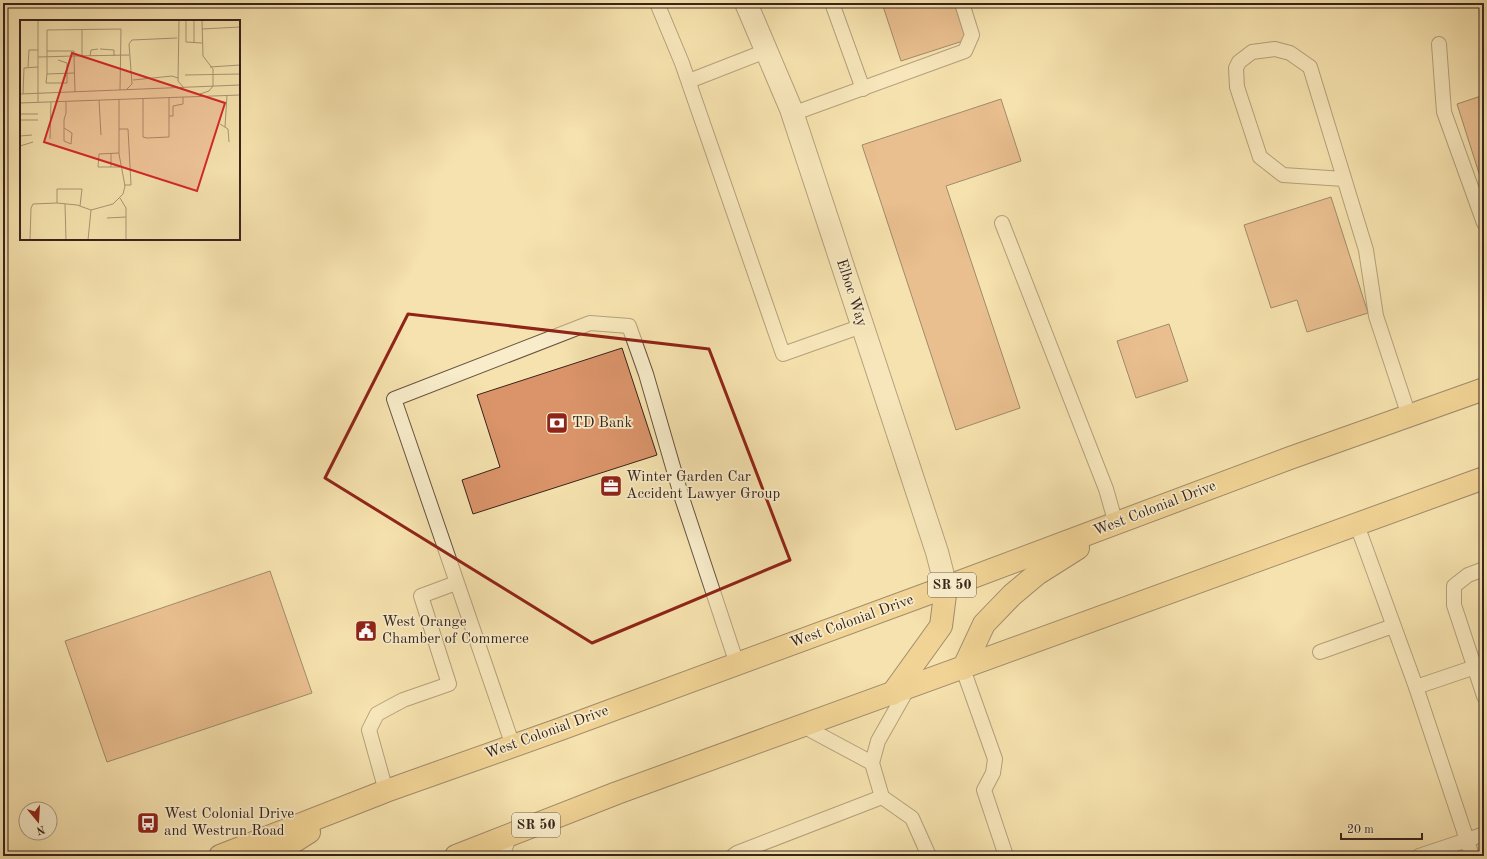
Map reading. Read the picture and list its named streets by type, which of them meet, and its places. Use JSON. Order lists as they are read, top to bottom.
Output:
{
  "streets": {
    "highway": ["West Colonial Drive", "SR 50"],
    "street": ["Elboc Way"]
  },
  "crossings": [
    ["Elboc Way", "West Colonial Drive"]
  ],
  "places": {
    "bank": ["TD Bank"],
    "office": ["Winter Garden Car Accident Lawyer Group"],
    "public building": ["West Orange Chamber of Commerce"],
    "bus stop": ["West Colonial Drive and Westrun Road"]
  },
  "scale_bar": "20 m",
  "north": "bottom"
}
